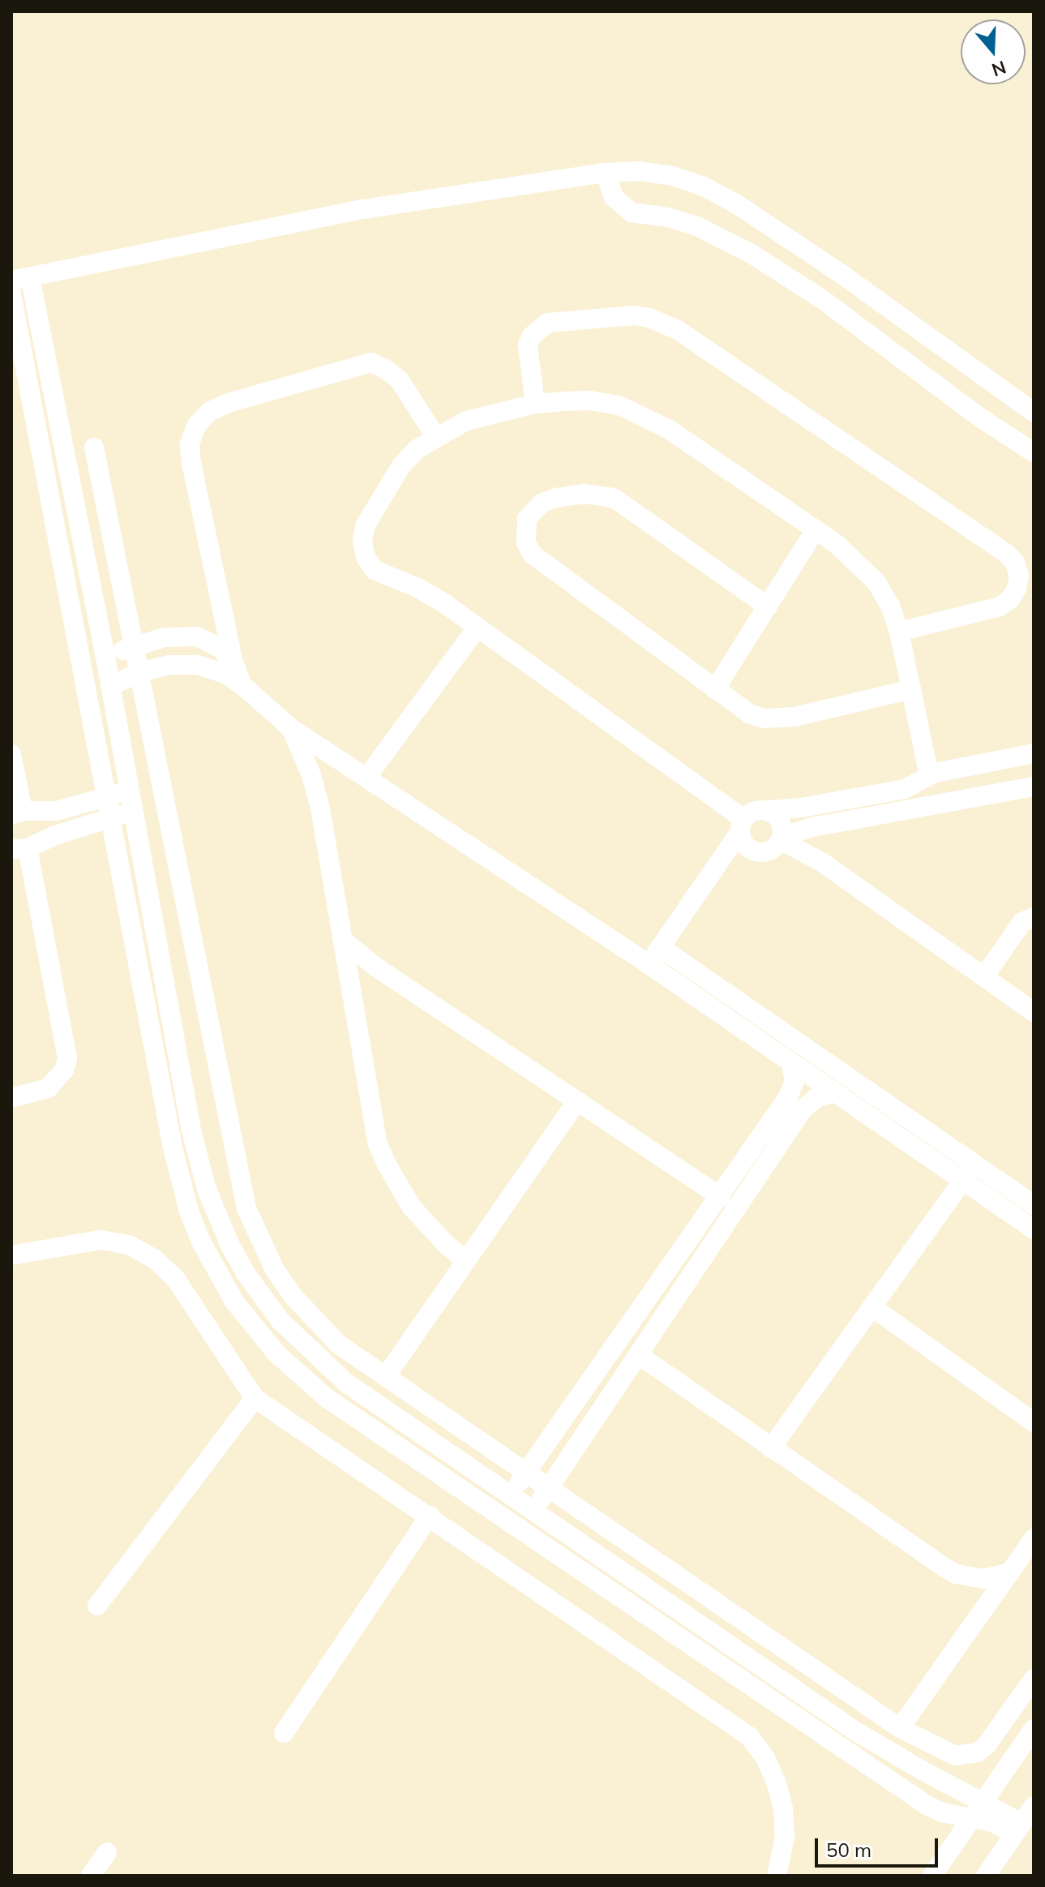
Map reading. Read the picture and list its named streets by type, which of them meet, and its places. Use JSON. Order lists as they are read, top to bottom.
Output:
{
  "scale_bar": "50 m",
  "north": "bottom"
}
